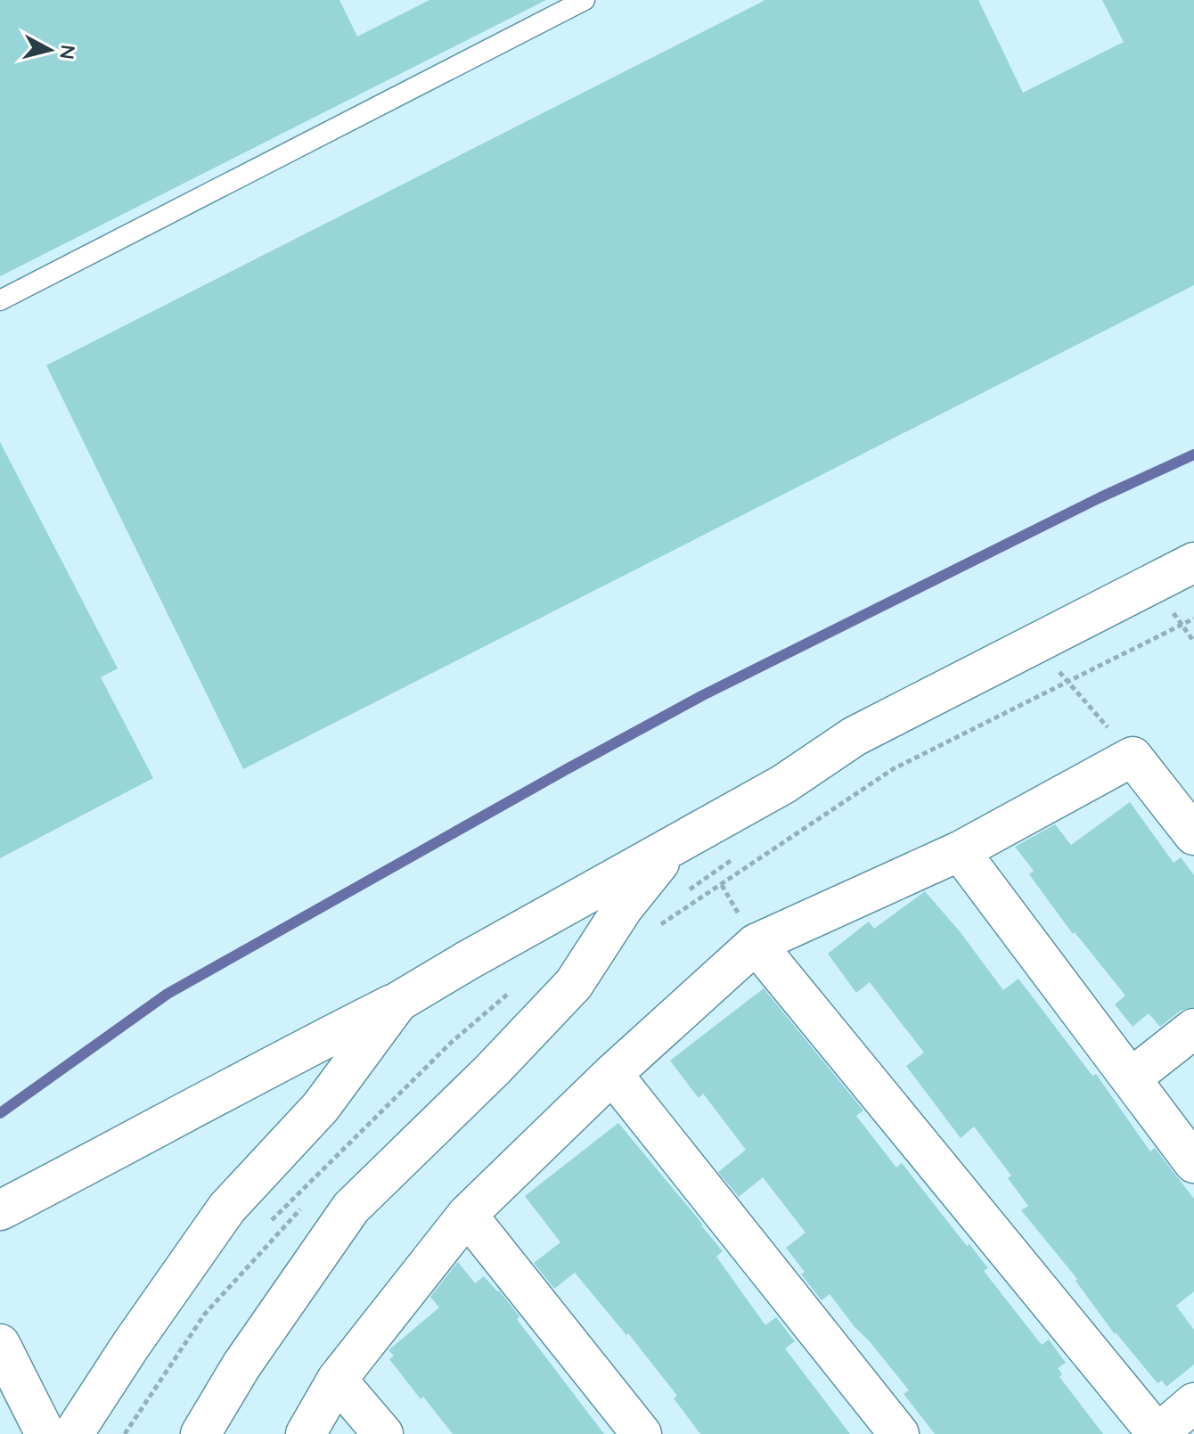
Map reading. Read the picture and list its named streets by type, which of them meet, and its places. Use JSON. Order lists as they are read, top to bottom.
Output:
{
  "north": "right"
}
